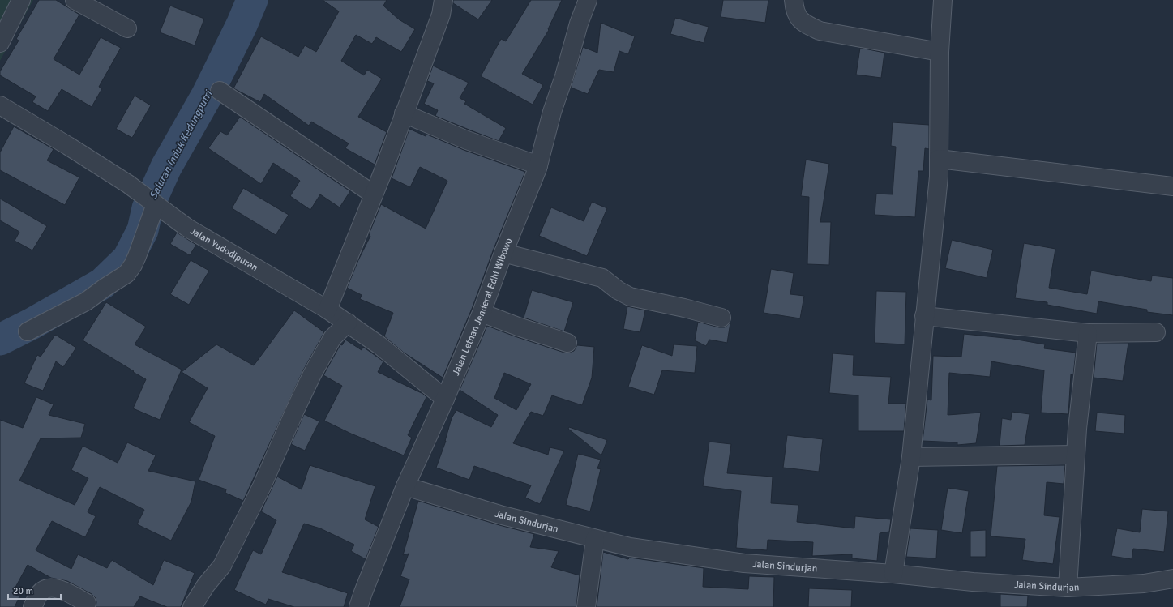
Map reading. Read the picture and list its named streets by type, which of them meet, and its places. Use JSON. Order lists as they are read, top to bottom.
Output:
{
  "streets": {
    "street": ["Jalan Yudodipuran", "Jalan Letnan Jenderal Edhi Wibowo", "Jalan Sindurjan"]
  },
  "crossings": [
    ["Jalan Yudodipuran", "Jalan Letnan Jenderal Edhi Wibowo"],
    ["Jalan Letnan Jenderal Edhi Wibowo", "Jalan Sindurjan"]
  ],
  "water": ["Saluran Induk Kedungputri"],
  "scale_bar": "20 m"
}
